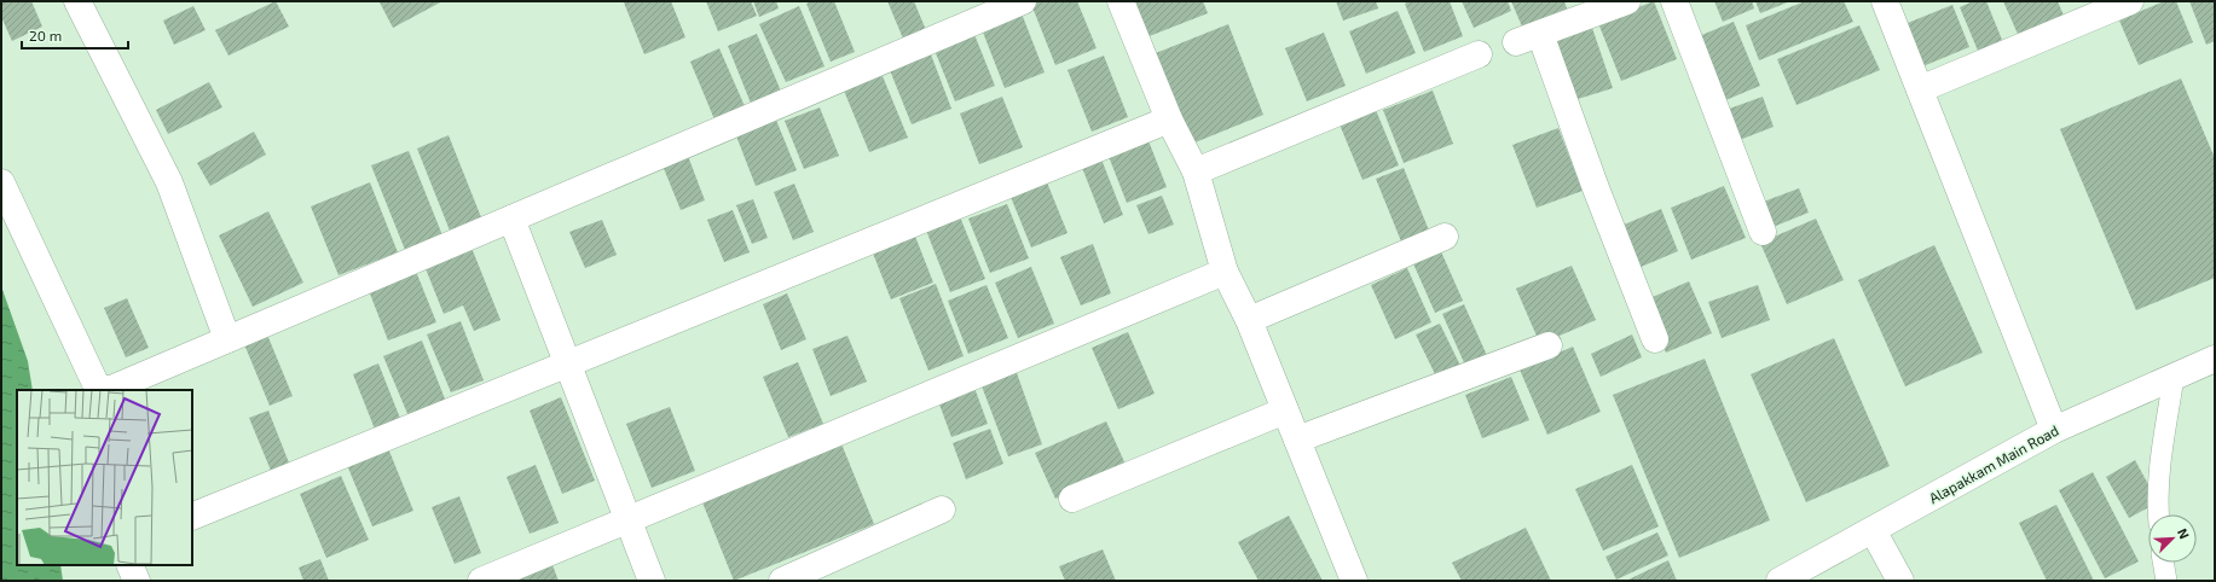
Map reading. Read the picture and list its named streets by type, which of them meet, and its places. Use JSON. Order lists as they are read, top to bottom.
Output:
{
  "streets": {
    "street": ["Alapakkam Main Road"]
  },
  "scale_bar": "20 m",
  "north": "top right"
}
